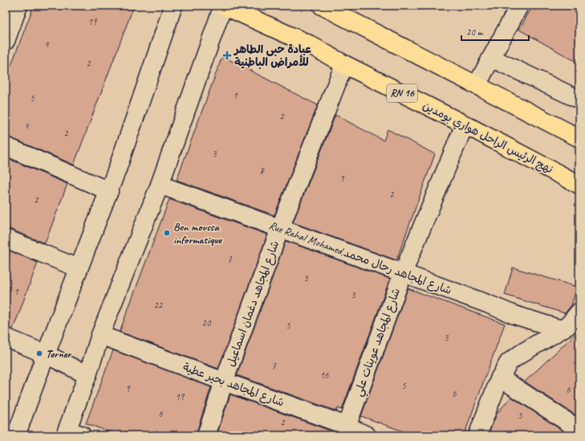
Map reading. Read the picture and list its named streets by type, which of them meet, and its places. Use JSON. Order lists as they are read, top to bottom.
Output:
{
  "streets": {
    "main road": ["RN 16", "نهج الرئيس الراحل هواري بومدين"],
    "street": [
      "Rue Rahal Mohamed,شارع المجاهد رحال محمد",
      "شارع المجاهد دغمان اسماعيل",
      "شارع المجاهد عوينات علي",
      "شارع المجاهد بحير عطية"
    ]
  },
  "crossings": [
    ["نهج الرئيس الراحل هواري بومدين", "شارع المجاهد دغمان اسماعيل"],
    ["نهج الرئيس الراحل هواري بومدين", "شارع المجاهد عوينات علي"],
    ["Rue Rahal Mohamed,شارع المجاهد رحال محمد", "شارع المجاهد دغمان اسماعيل"],
    ["Rue Rahal Mohamed,شارع المجاهد رحال محمد", "شارع المجاهد عوينات علي"],
    ["شارع المجاهد دغمان اسماعيل", "شارع المجاهد بحير عطية"],
    ["شارع المجاهد عوينات علي", "شارع المجاهد بحير عطية"]
  ],
  "places": {
    "health": ["عيادة حبى الطاهر للأمراض الباطنية"],
    "other": ["Ben moussa informatique", "Torner"]
  },
  "house_numbers": [
    "19",
    "4",
    "2",
    "1",
    "5",
    "2",
    "4",
    "2",
    "3",
    "8",
    "1",
    "2",
    "2",
    "7",
    "3",
    "1",
    "3",
    "22",
    "20",
    "5",
    "3",
    "7",
    "16",
    "5",
    "9",
    "6",
    "6",
    "19",
    "6",
    "5",
    "2"
  ],
  "scale_bar": "20 m"
}
